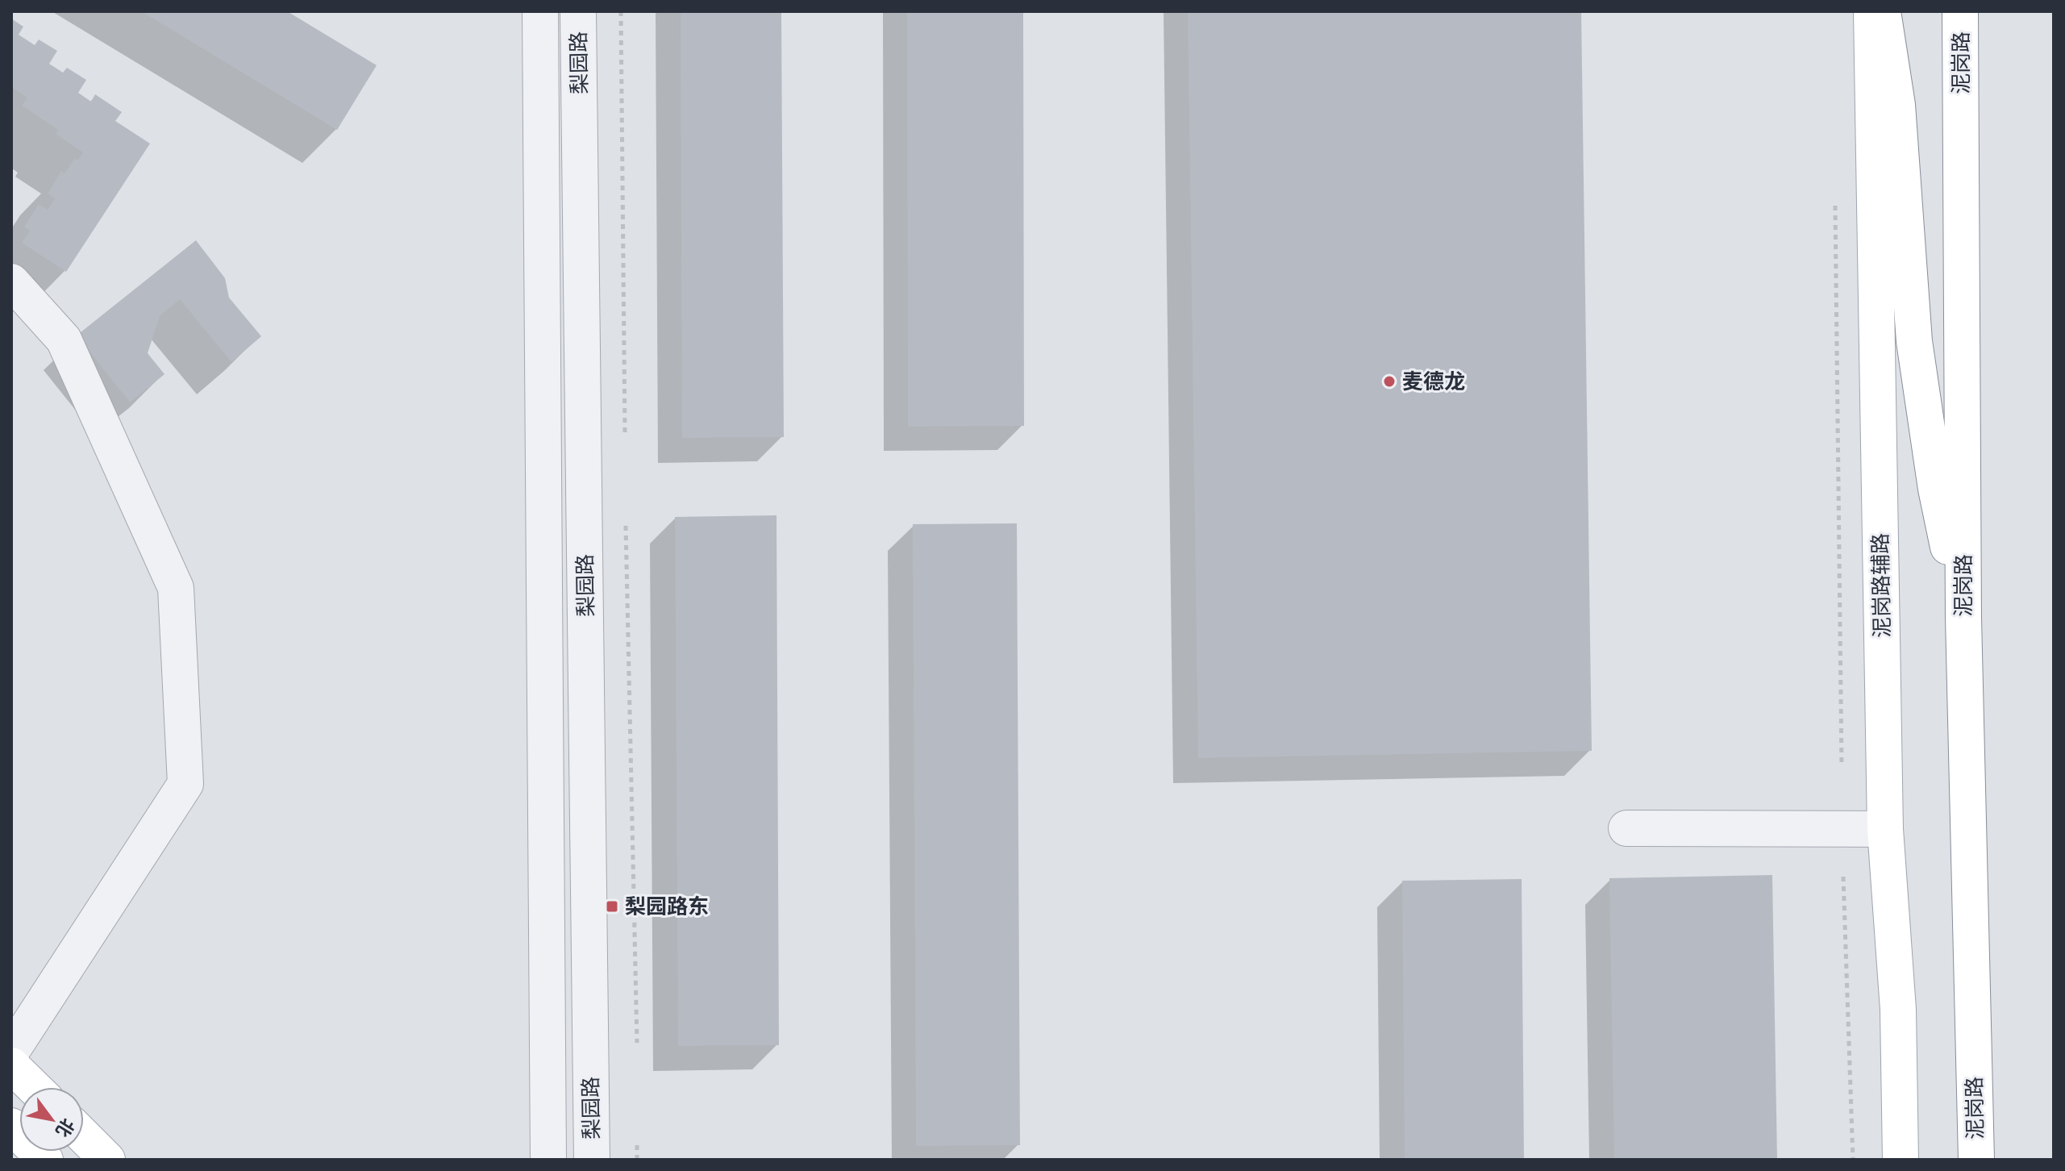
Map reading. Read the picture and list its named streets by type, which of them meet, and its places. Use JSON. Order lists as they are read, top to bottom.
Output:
{
  "streets": {
    "main road": ["泥岗路", "泥岗路辅路"],
    "street": ["梨园路"]
  },
  "places": {
    "other": ["麦德龙"],
    "transit": ["梨园路东"]
  },
  "north": "bottom right"
}
